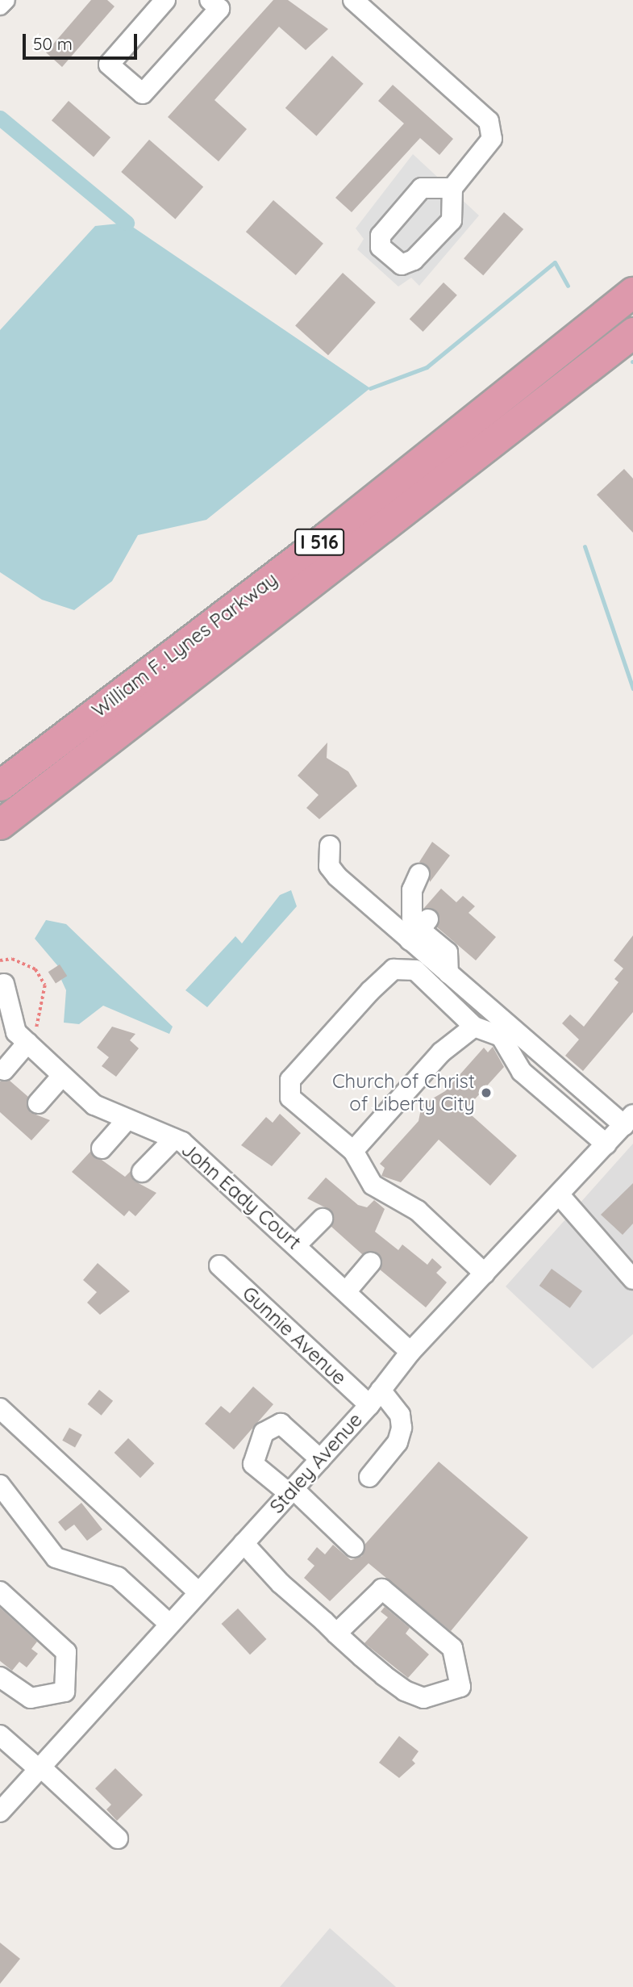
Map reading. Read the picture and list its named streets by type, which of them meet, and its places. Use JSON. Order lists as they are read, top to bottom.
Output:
{
  "streets": {
    "highway": ["I 516", "William F. Lynes Parkway"],
    "street": ["John Eady Court", "Gunnie Avenue", "Staley Avenue"]
  },
  "crossings": [
    ["John Eady Court", "Staley Avenue"],
    ["Gunnie Avenue", "Staley Avenue"]
  ],
  "places": ["Church of Christ of Liberty City"],
  "scale_bar": "50 m"
}
